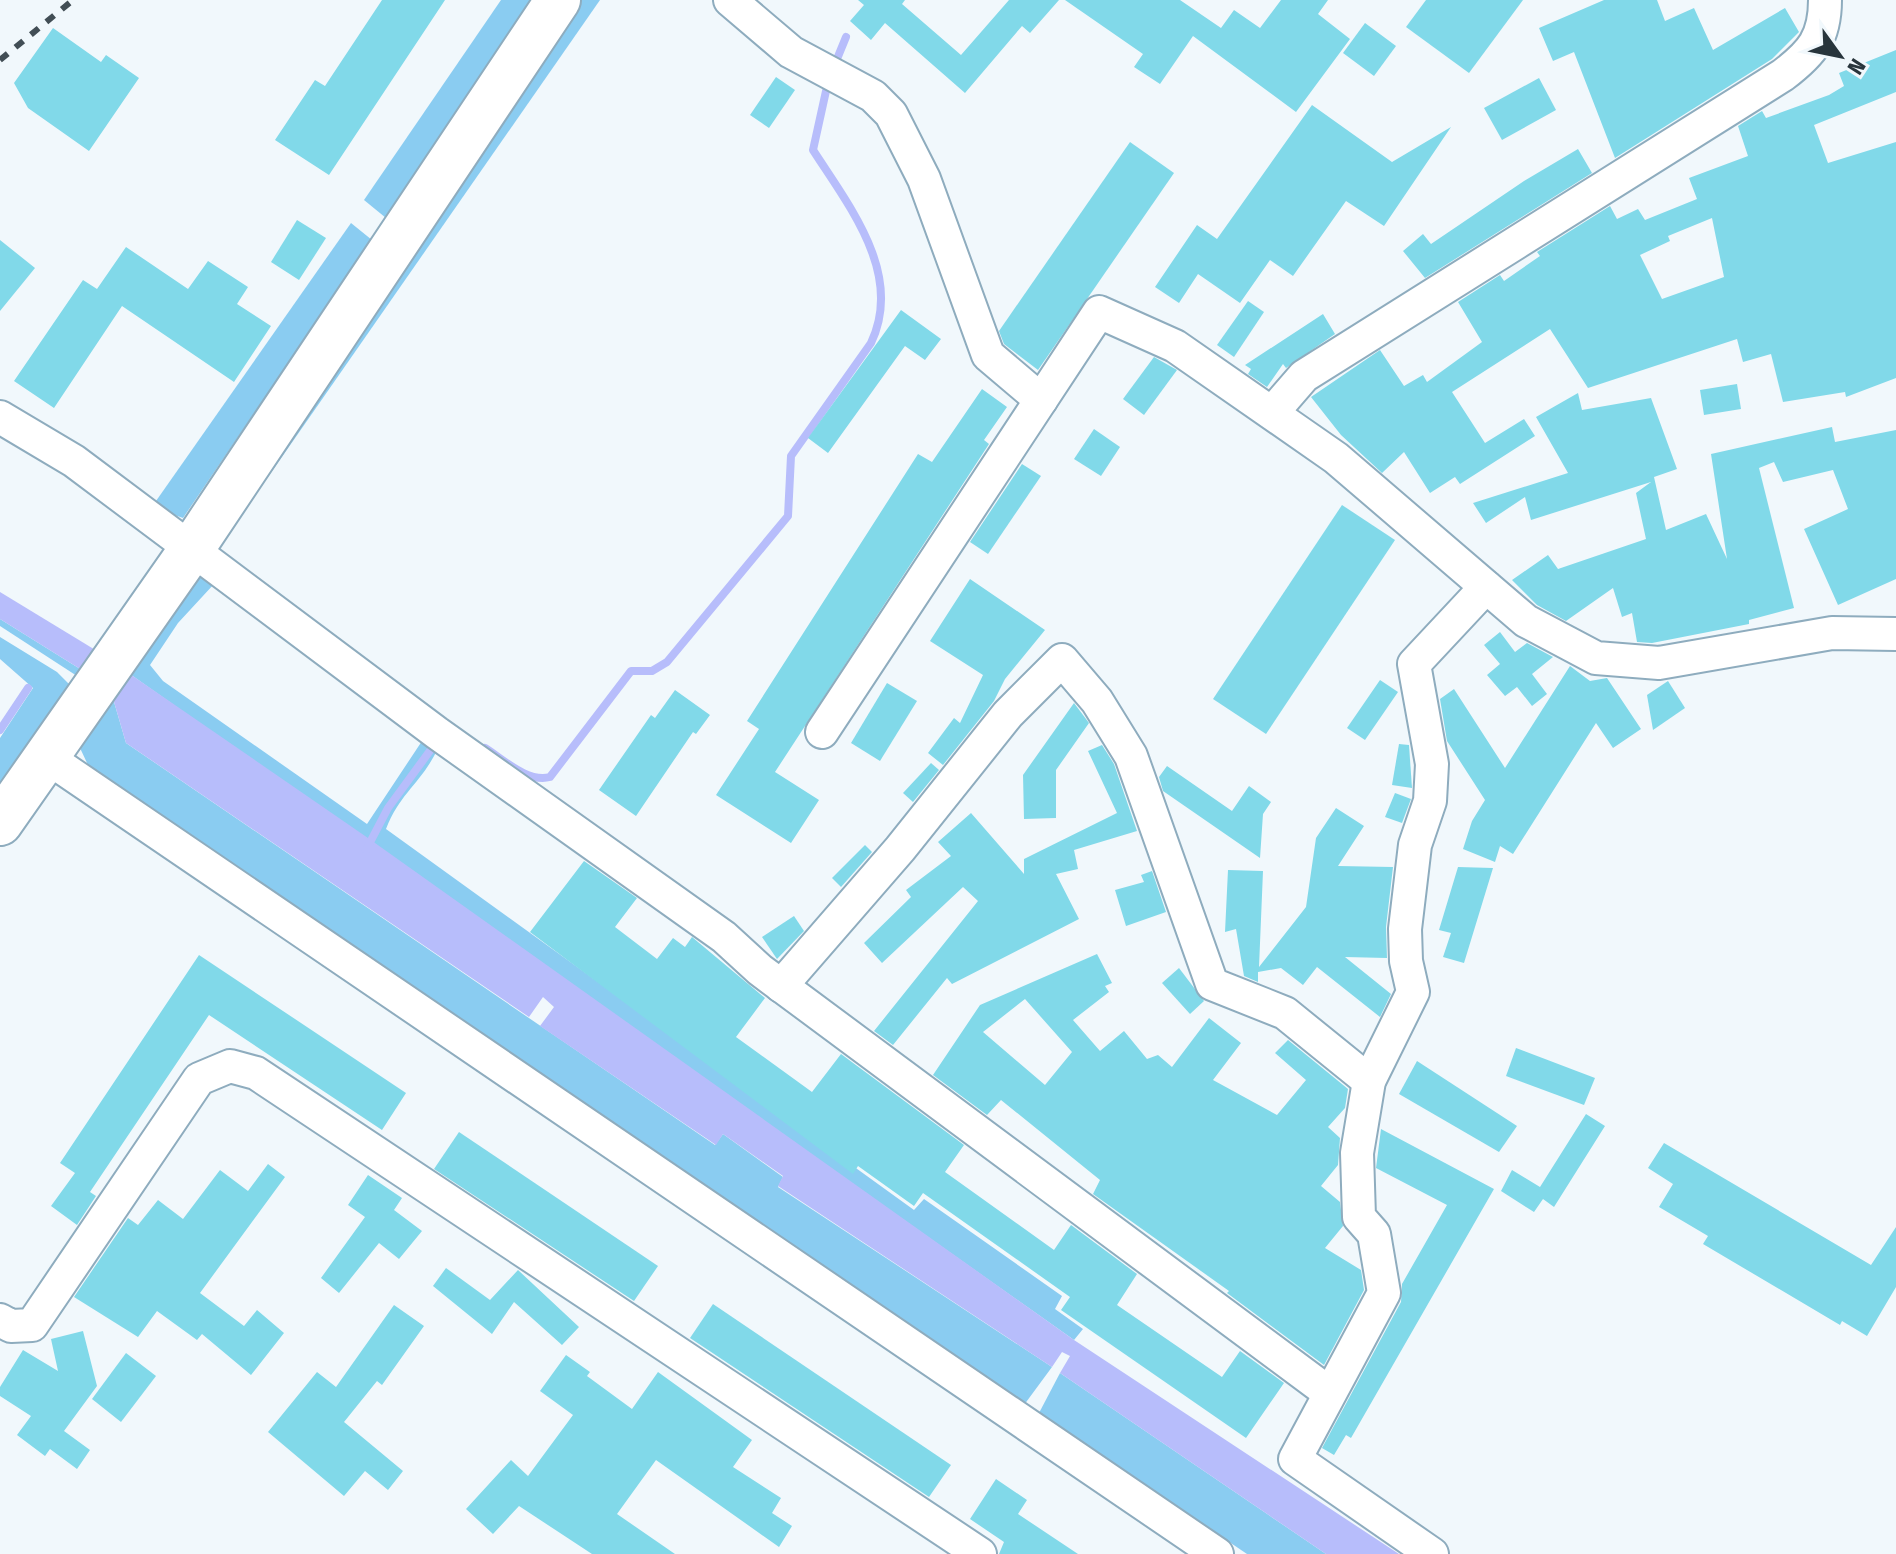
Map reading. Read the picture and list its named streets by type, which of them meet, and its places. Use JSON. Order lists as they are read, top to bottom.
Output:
{
  "north": "bottom right"
}
